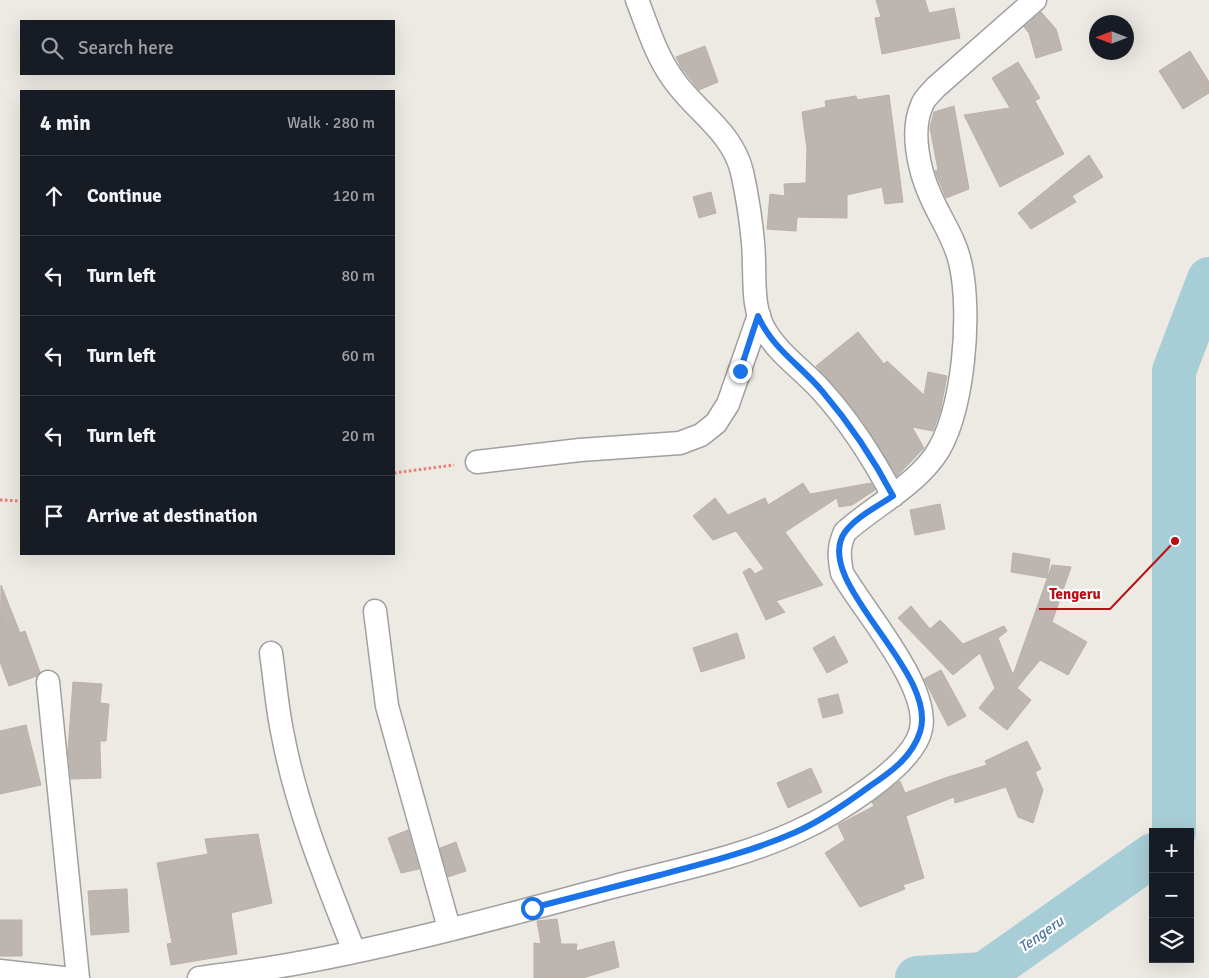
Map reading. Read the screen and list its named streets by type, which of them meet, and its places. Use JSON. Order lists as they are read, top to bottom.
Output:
{
  "water": ["Tengeru"],
  "places": ["Tengeru"],
  "north": "left",
  "page": {
    "search": "Search here",
    "heading": ["4 min", "Walk · 280 m"],
    "list": [
      ["Continue", "120 m"],
      ["Turn left", "80 m"],
      ["Turn left", "60 m"],
      ["Turn left", "20 m"],
      "Arrive at destination"
    ],
    "map_buttons": ["+", "−"]
  }
}
